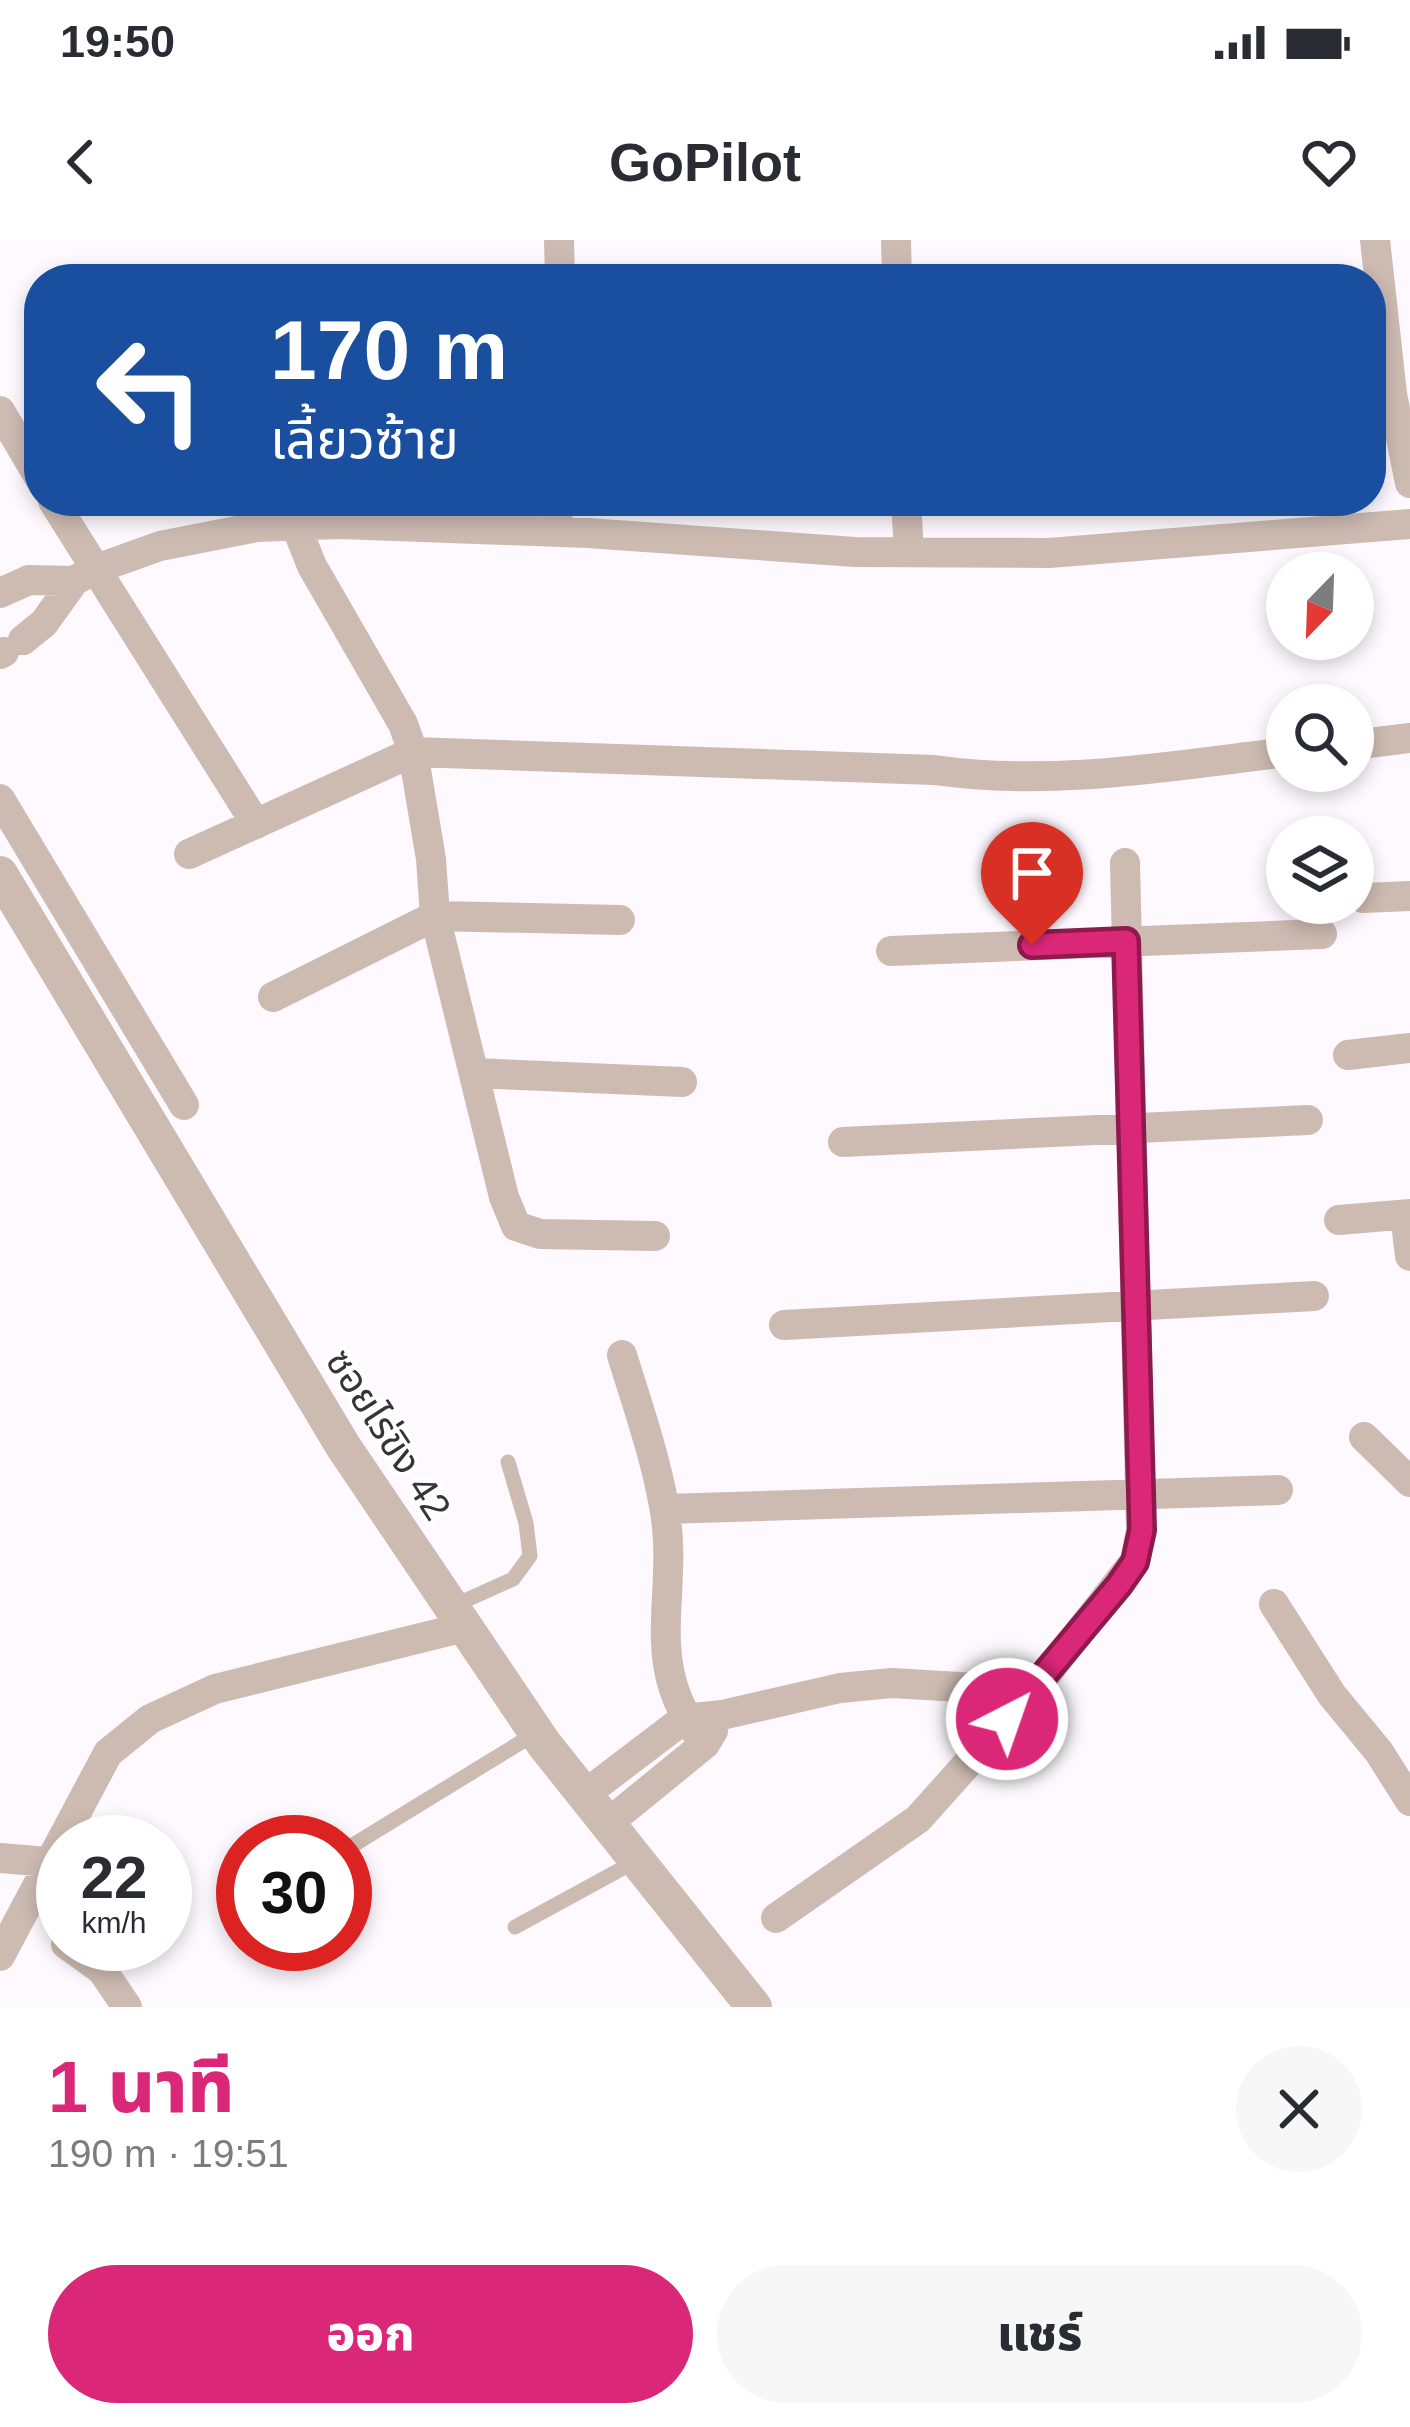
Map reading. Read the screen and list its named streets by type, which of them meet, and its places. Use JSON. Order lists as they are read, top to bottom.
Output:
{
  "streets": {
    "street": ["ซอยไร่ขิง 42"]
  },
  "north": "bottom left",
  "page": {
    "status": "19:50",
    "header": "GoPilot",
    "turn": ["170 m", "เลี้ยวซ้าย"],
    "speed": "22 km/h",
    "limit": "30",
    "heading": ["1 นาที", "190 m · 19:51"],
    "buttons": ["ออก", "แชร์"]
  }
}
